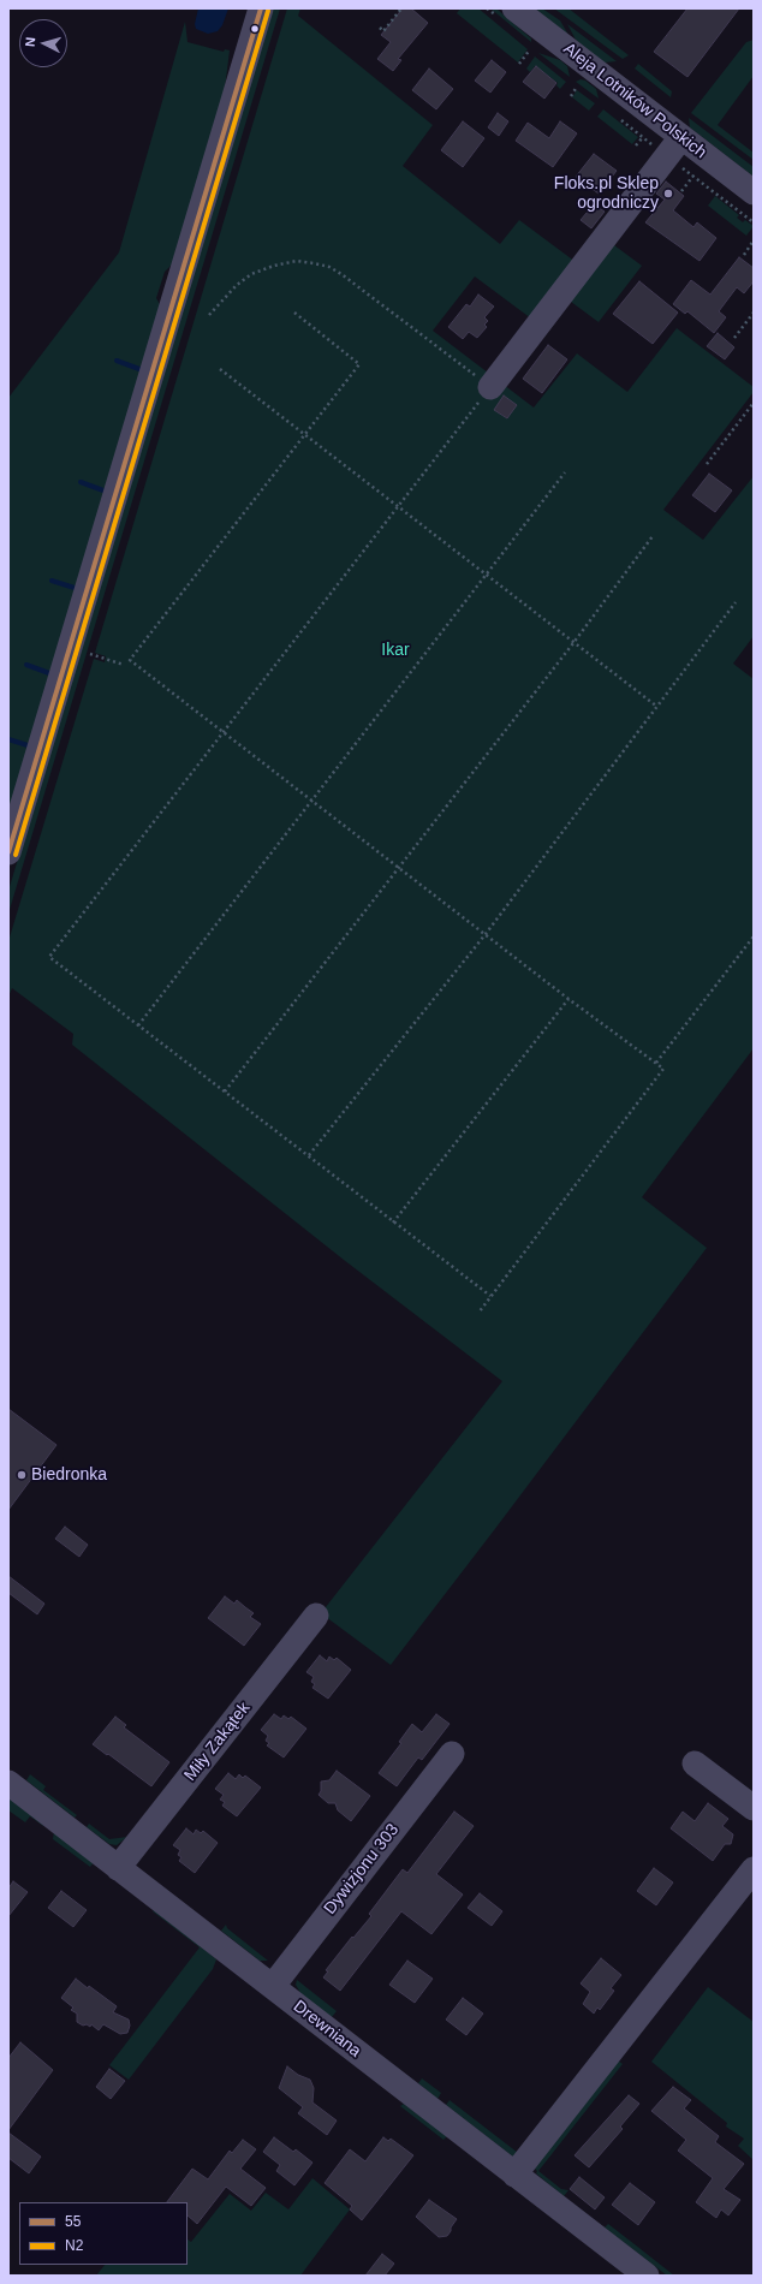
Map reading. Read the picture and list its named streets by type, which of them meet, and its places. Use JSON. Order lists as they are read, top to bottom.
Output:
{
  "streets": {
    "street": [
      "Aleja Lotników Polskich",
      "Miły Zakątek",
      "Dywizjonu 303",
      "Drewniana"
    ]
  },
  "crossings": [
    ["Miły Zakątek", "Drewniana"],
    ["Dywizjonu 303", "Drewniana"]
  ],
  "parks": ["Ikar"],
  "places": ["Floks.pl Sklep ogrodniczy", "Biedronka"],
  "lines": ["transit line 55", "transit line N2"],
  "legend": ["55", "N2"],
  "north": "left"
}
